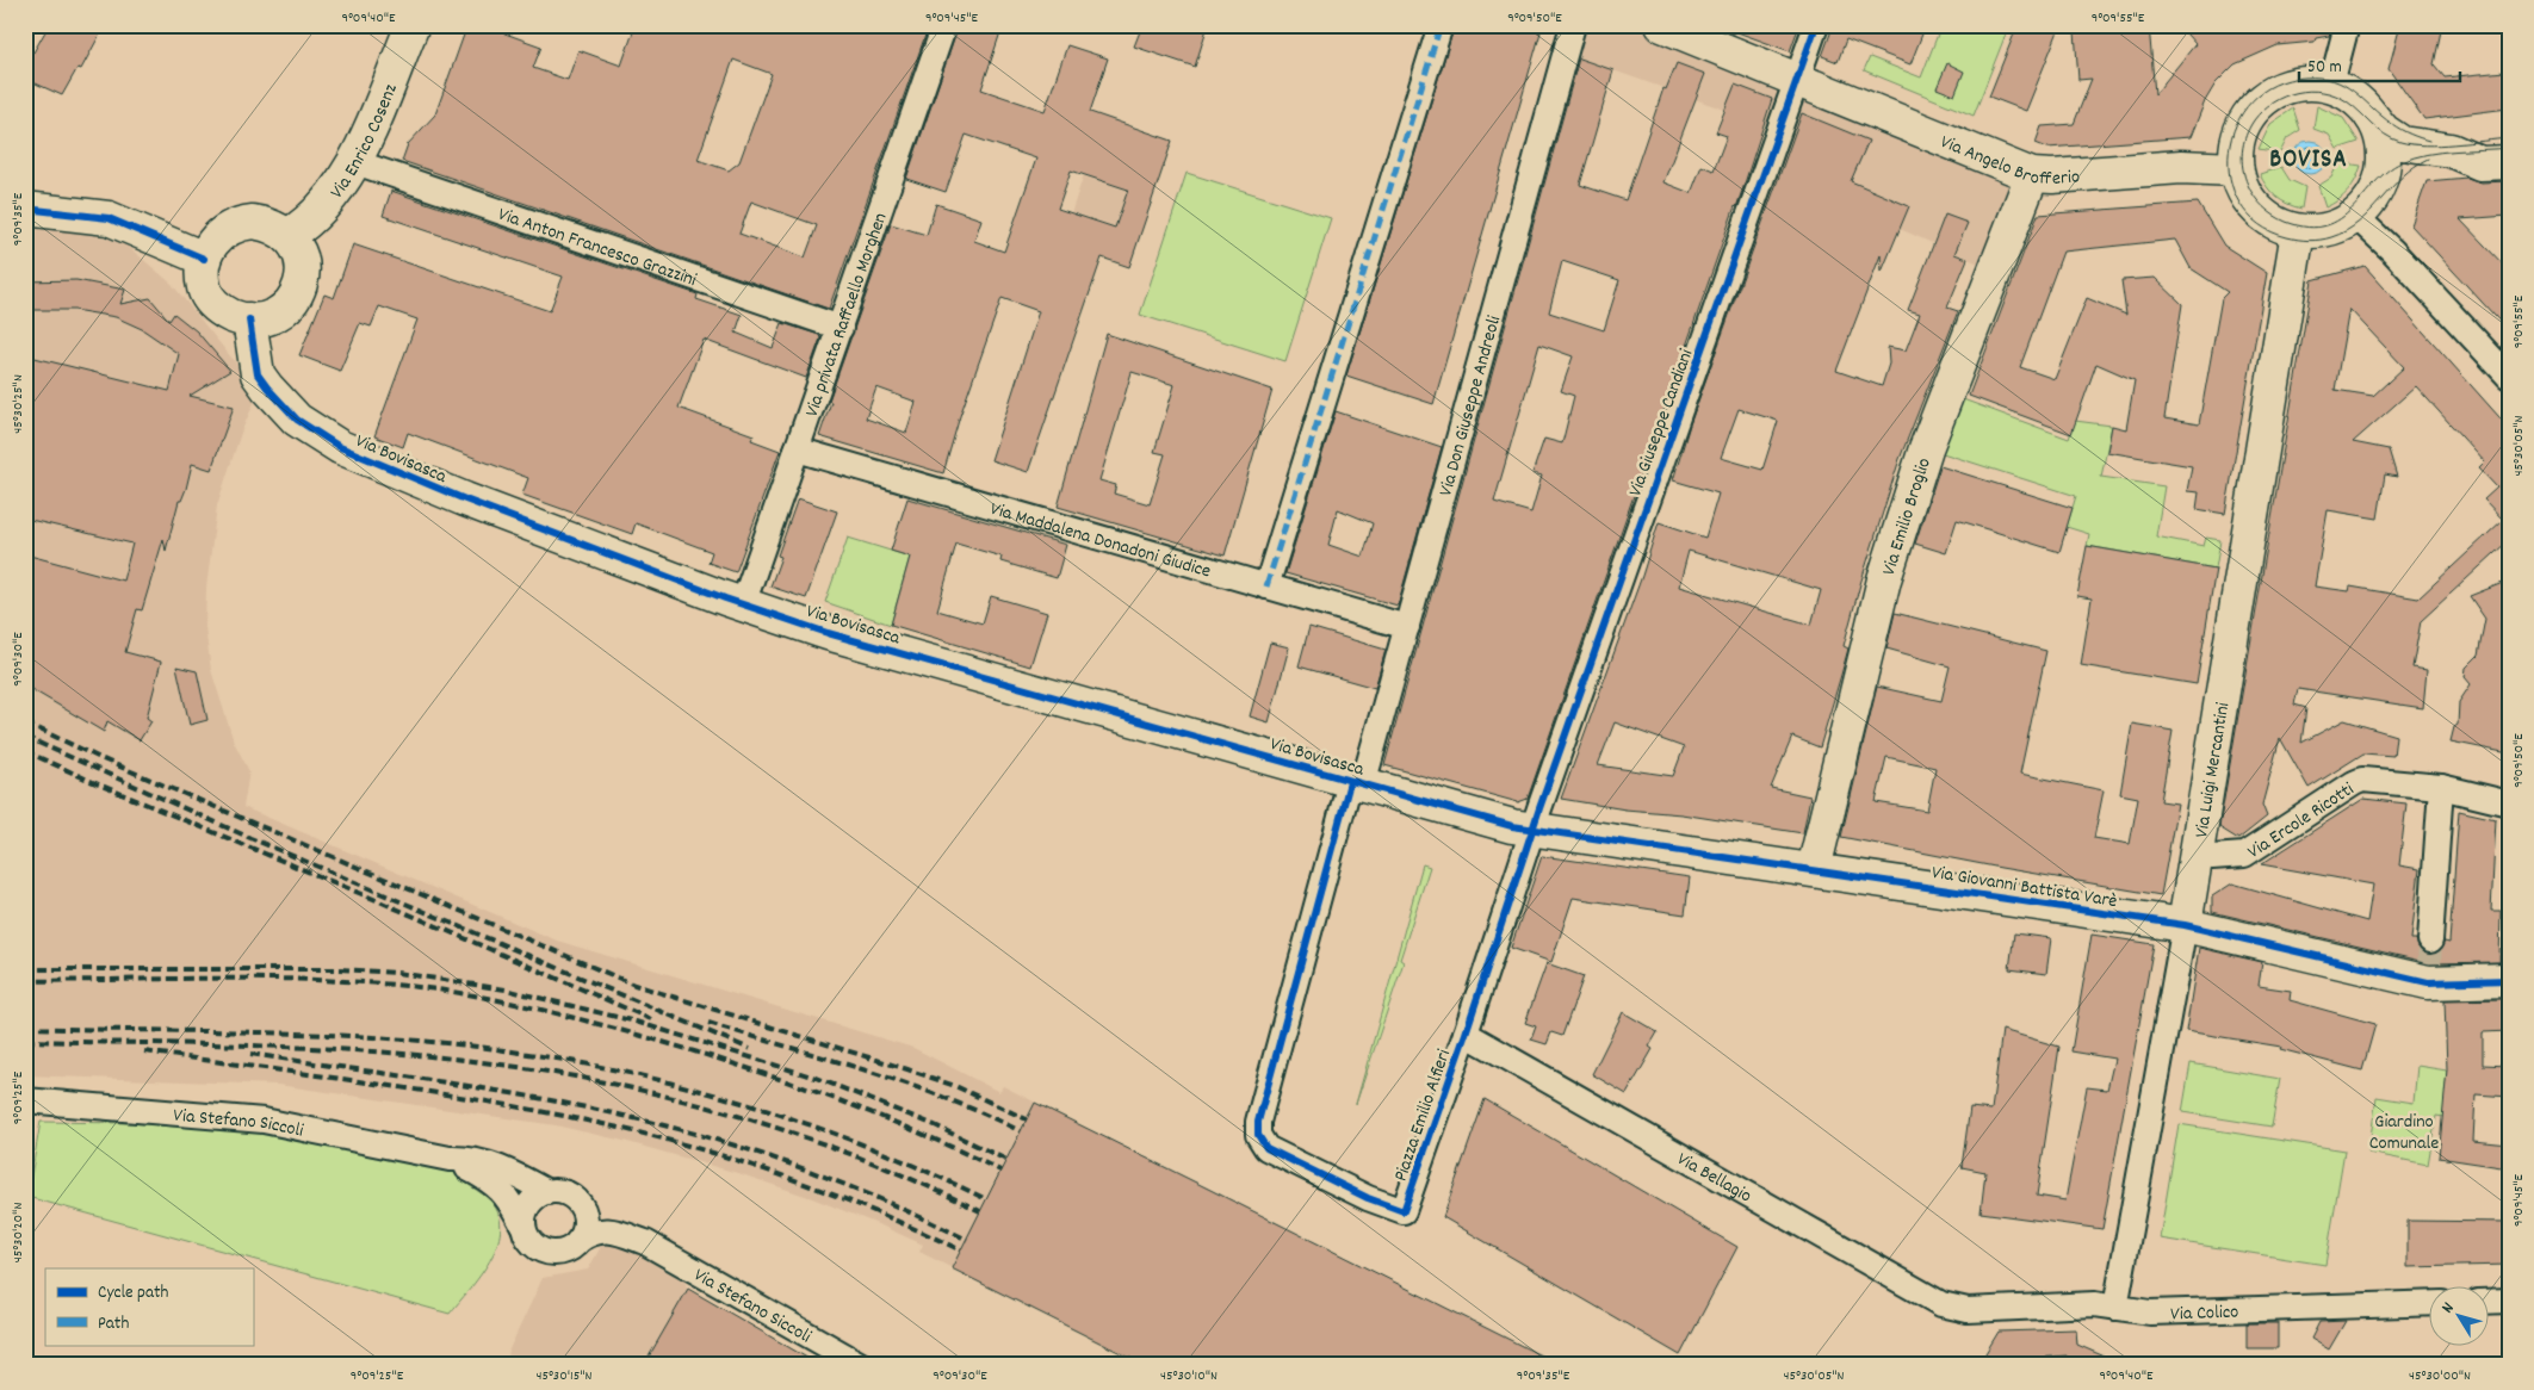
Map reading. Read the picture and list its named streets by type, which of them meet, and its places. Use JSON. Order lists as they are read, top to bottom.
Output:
{
  "streets": {
    "street": [
      "Via Enrico Cosenz",
      "Via Angelo Brofferio",
      "Via Anton Francesco Grazzini",
      "Via privata Raffaello Morghen",
      "Via Don Giuseppe Andreoli",
      "Via Giuseppe Candiani",
      "Via Bovisasca",
      "Via Emilio Broglio",
      "Via Maddalena Donadoni Giudice",
      "Via Luigi Mercantini",
      "Via Ercole Ricotti",
      "Via Giovanni Battista Varè",
      "Piazza Emilio Alfieri",
      "Via Stefano Siccoli",
      "Via Bellagio",
      "Via Colico"
    ]
  },
  "crossings": [
    ["Via Enrico Cosenz", "Via Anton Francesco Grazzini"],
    ["Via Enrico Cosenz", "Via Bovisasca"],
    ["Via Angelo Brofferio", "Via Giuseppe Candiani"],
    ["Via Angelo Brofferio", "Via Emilio Broglio"],
    ["Via Angelo Brofferio", "Via Luigi Mercantini"],
    ["Via Anton Francesco Grazzini", "Via privata Raffaello Morghen"],
    ["Via privata Raffaello Morghen", "Via Bovisasca"],
    ["Via privata Raffaello Morghen", "Via Maddalena Donadoni Giudice"],
    ["Via Don Giuseppe Andreoli", "Via Bovisasca"],
    ["Via Don Giuseppe Andreoli", "Via Maddalena Donadoni Giudice"],
    ["Via Don Giuseppe Andreoli", "Piazza Emilio Alfieri"],
    ["Via Giuseppe Candiani", "Via Bovisasca"],
    ["Via Giuseppe Candiani", "Via Giovanni Battista Varè"],
    ["Via Giuseppe Candiani", "Piazza Emilio Alfieri"],
    ["Via Bovisasca", "Via Giovanni Battista Varè"],
    ["Via Bovisasca", "Piazza Emilio Alfieri"],
    ["Via Emilio Broglio", "Via Giovanni Battista Varè"],
    ["Via Luigi Mercantini", "Via Ercole Ricotti"],
    ["Via Luigi Mercantini", "Via Giovanni Battista Varè"],
    ["Via Luigi Mercantini", "Via Colico"],
    ["Via Giovanni Battista Varè", "Piazza Emilio Alfieri"],
    ["Piazza Emilio Alfieri", "Via Bellagio"],
    ["Via Bellagio", "Via Colico"]
  ],
  "districts": ["BOVISA"],
  "parks": ["Giardino Comunale"],
  "legend": ["Cycle path", "Path"],
  "scale_bar": "50 m",
  "north": "top left",
  "coordinates": [
    "9°09'40\"E",
    "9°09'45\"E",
    "9°09'50\"E",
    "9°09'55\"E",
    "9°09'35\"E",
    "45°30'25\"N",
    "45°30'05\"N",
    "9°09'30\"E",
    "9°09'25\"E",
    "45°30'20\"N",
    "45°30'15\"N",
    "45°30'10\"N",
    "45°30'00\"N"
  ]
}
